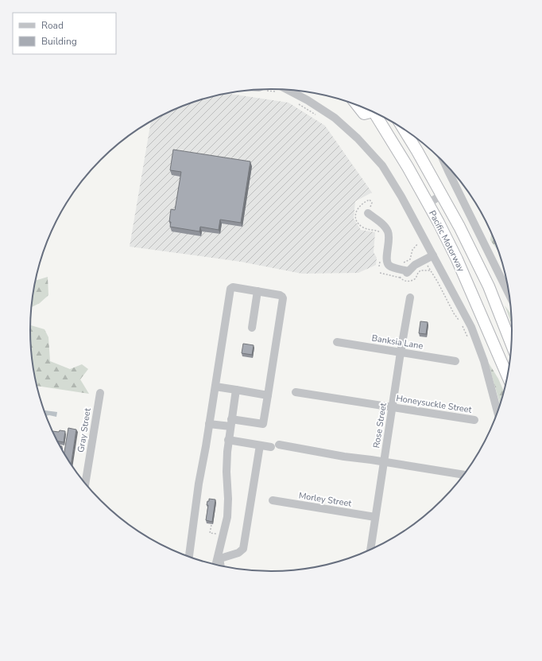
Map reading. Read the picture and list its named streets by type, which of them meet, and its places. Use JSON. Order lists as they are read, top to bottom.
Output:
{
  "streets": {
    "highway": ["Pacific Motorway"],
    "street": [
      "Banksia Lane",
      "Honeysuckle Street",
      "Rose Street",
      "Gray Street",
      "Morley Street"
    ]
  },
  "crossings": [
    ["Banksia Lane", "Rose Street"],
    ["Honeysuckle Street", "Rose Street"],
    ["Rose Street", "Morley Street"]
  ],
  "legend": ["Road", "Building"]
}
